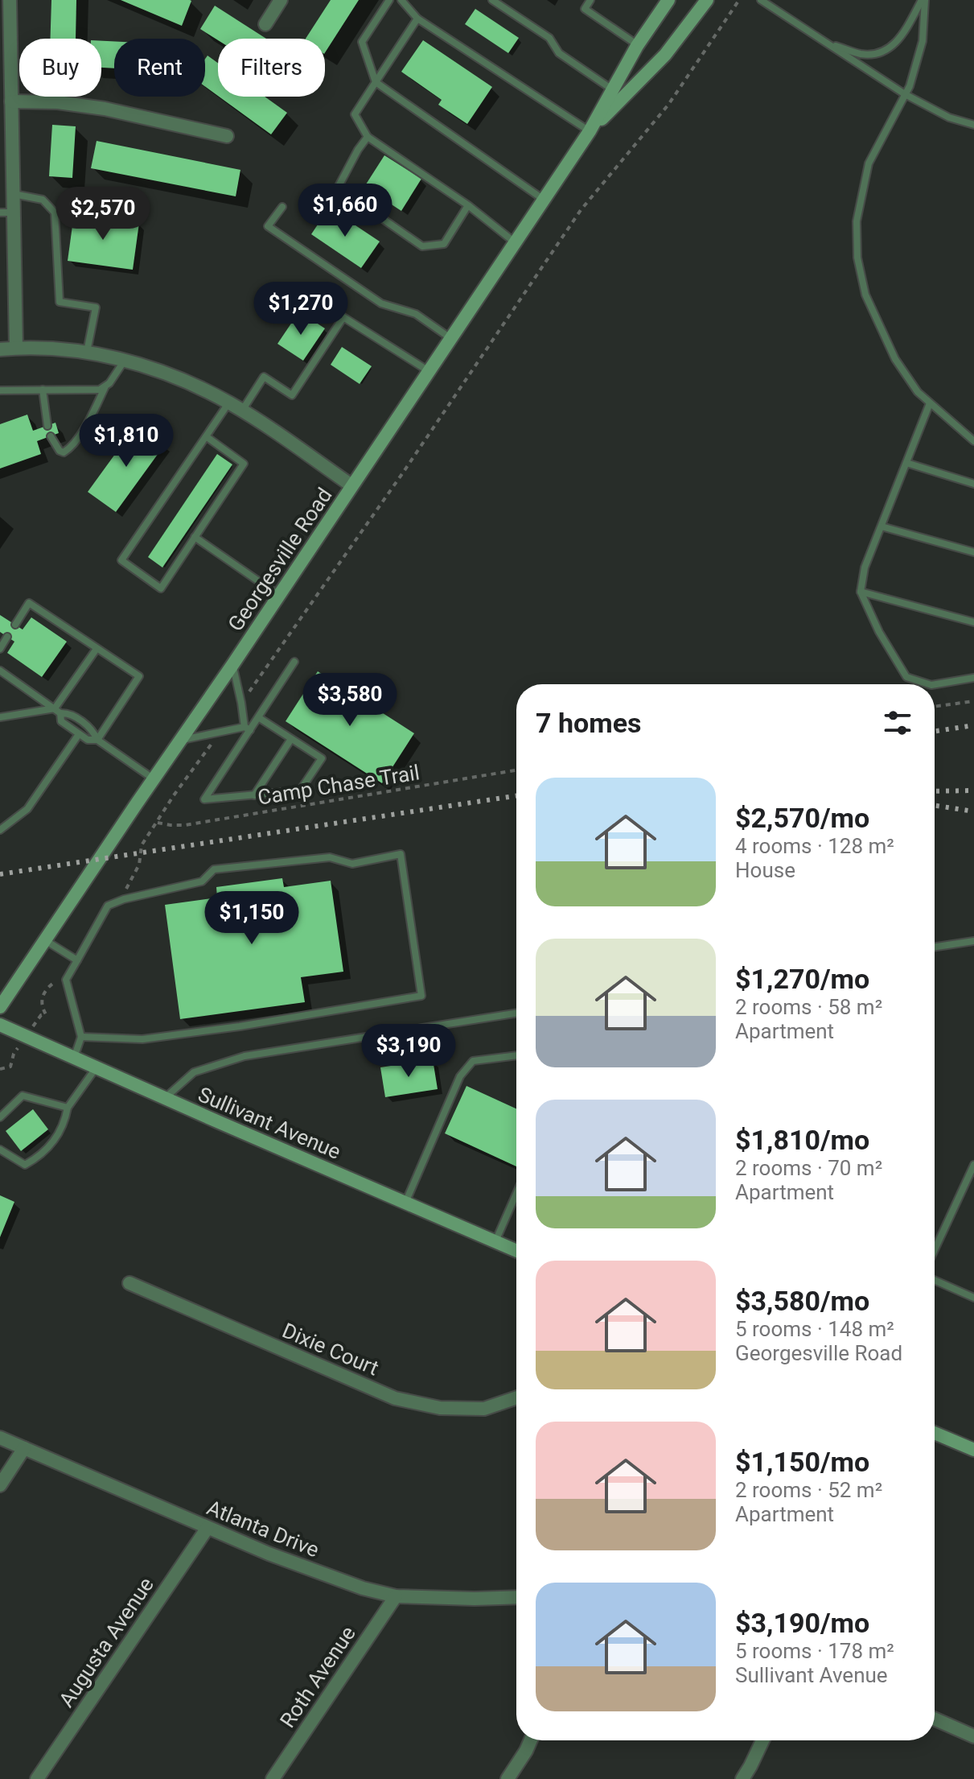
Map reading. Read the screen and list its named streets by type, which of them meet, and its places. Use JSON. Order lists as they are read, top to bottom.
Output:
{
  "streets": {
    "main road": ["Georgesville Road", "Sullivant Avenue"],
    "street": [
      "Dixie Court",
      "Atlanta Drive",
      "Augusta Avenue",
      "Roth Avenue"
    ],
    "path": ["Camp Chase Trail"]
  },
  "crossings": [
    ["Atlanta Drive", "Augusta Avenue"],
    ["Atlanta Drive", "Roth Avenue"]
  ],
  "page": {
    "chip": ["Buy", "Rent", "Filters"],
    "price": [
      "$1,660",
      "$2,570",
      "$1,270",
      "$1,810",
      "$3,580",
      "$1,150",
      "$3,190"
    ],
    "heading": "7 homes",
    "list": [
      {
        "name": "$2,570/mo",
        "note": "4 rooms · 128 m² · House"
      },
      {
        "name": "$1,270/mo",
        "note": "2 rooms · 58 m² · Apartment"
      },
      {
        "name": "$1,810/mo",
        "note": "2 rooms · 70 m² · Apartment"
      },
      {
        "name": "$3,580/mo",
        "note": "5 rooms · 148 m² · Georgesville Road"
      },
      {
        "name": "$1,150/mo",
        "note": "2 rooms · 52 m² · Apartment"
      },
      {
        "name": "$3,190/mo",
        "note": "5 rooms · 178 m² · Sullivant Avenue"
      }
    ]
  }
}
